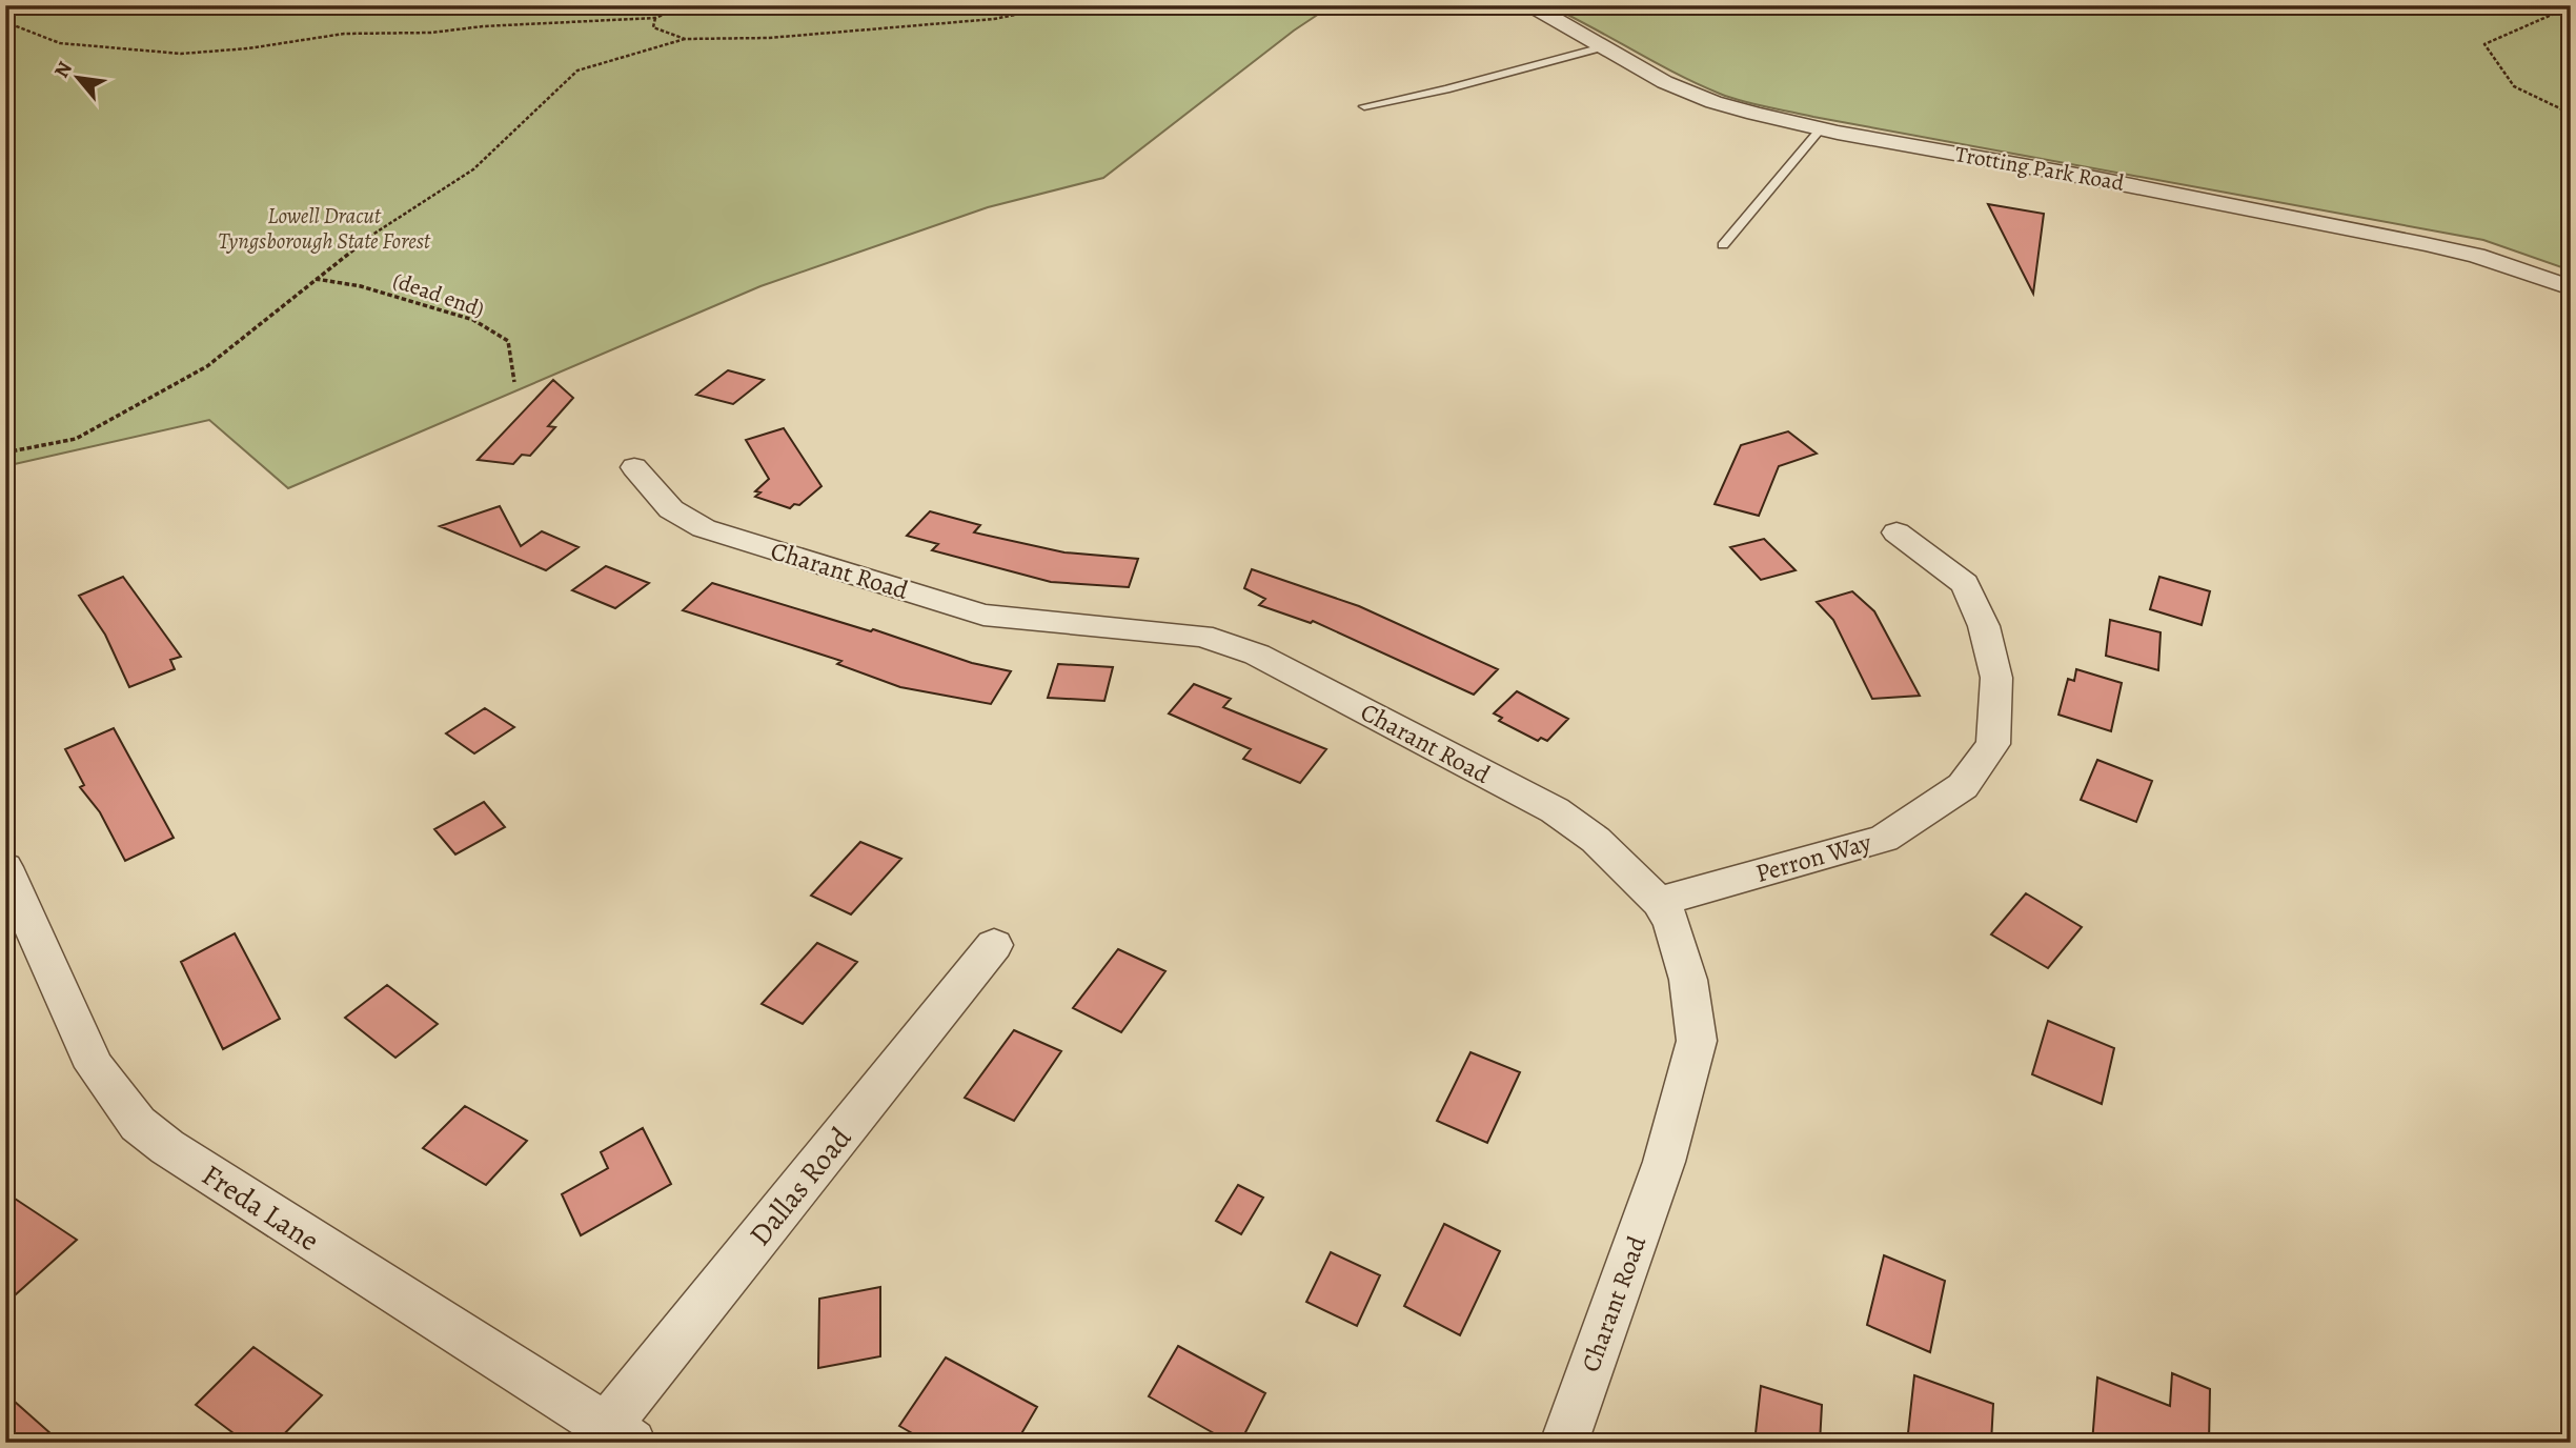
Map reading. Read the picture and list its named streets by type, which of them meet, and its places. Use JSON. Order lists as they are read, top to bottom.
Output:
{
  "streets": {
    "street": [
      "Trotting Park Road",
      "Charant Road",
      "Perron Way",
      "Dallas Road",
      "Freda Lane"
    ],
    "path": ["(dead end)"]
  },
  "crossings": [
    ["Charant Road", "Perron Way"],
    ["Dallas Road", "Freda Lane"]
  ],
  "parks": ["Lowell Dracut Tyngsborough State Forest"],
  "north": "top left"
}
